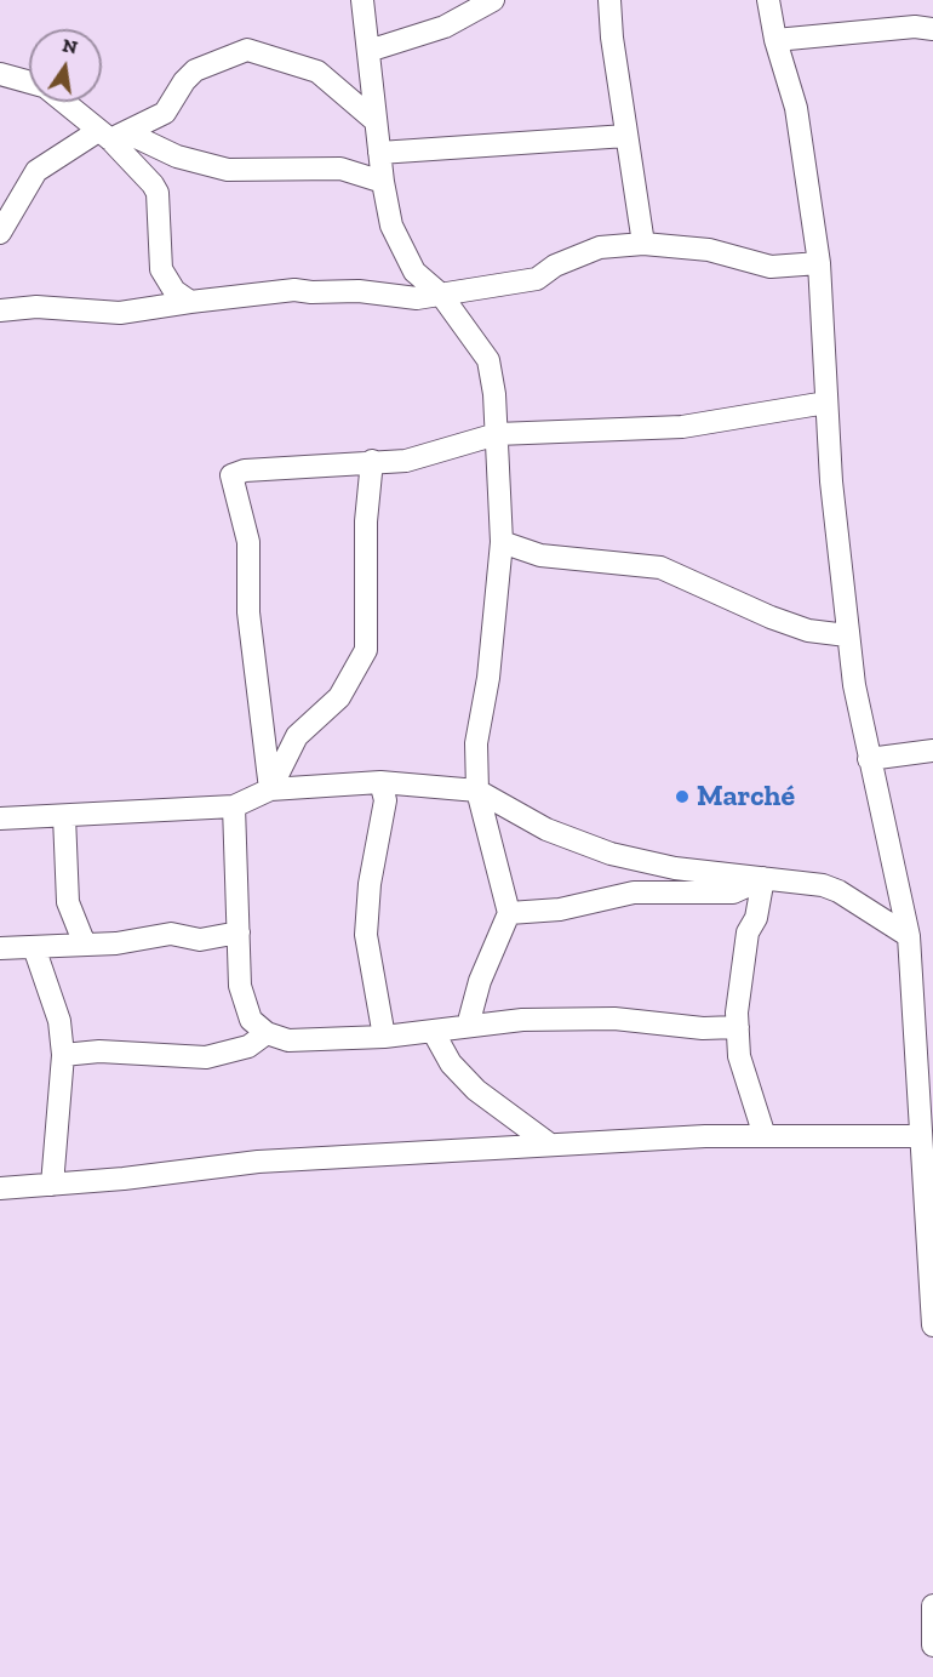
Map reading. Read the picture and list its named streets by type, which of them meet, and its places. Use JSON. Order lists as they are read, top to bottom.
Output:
{
  "places": ["Marché"],
  "north": "top"
}
